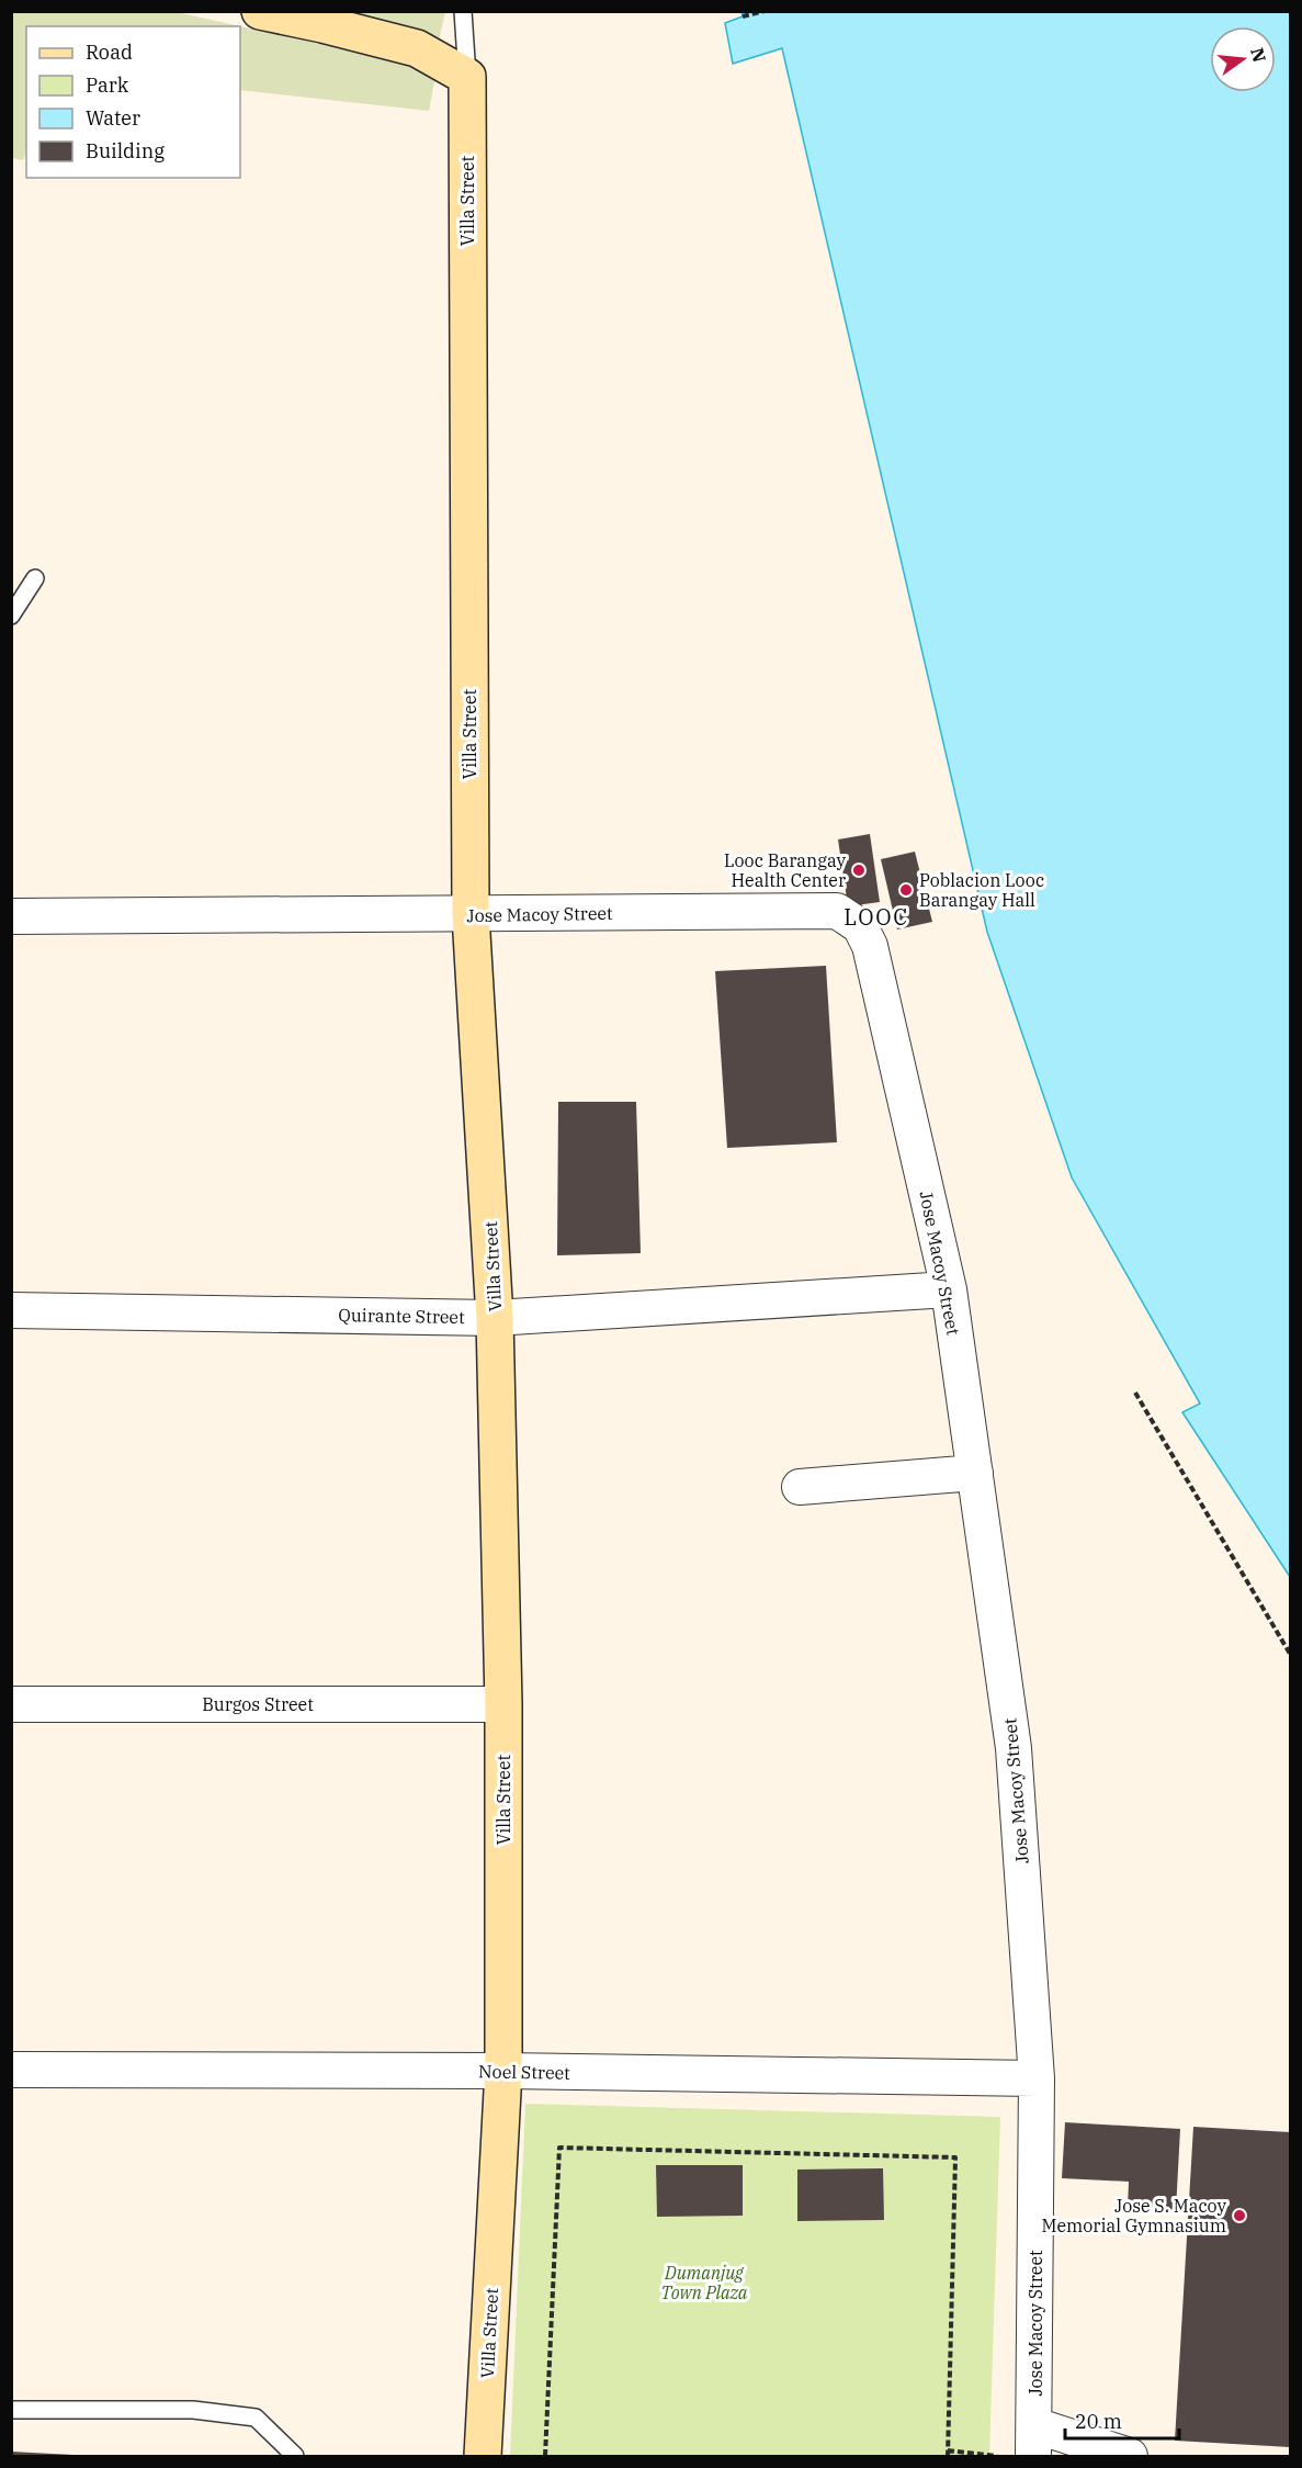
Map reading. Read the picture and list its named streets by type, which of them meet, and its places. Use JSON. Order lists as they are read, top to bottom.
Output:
{
  "streets": {
    "street": [
      "Villa Street",
      "Jose Macoy Street",
      "Quirante Street",
      "Burgos Street",
      "Noel Street"
    ]
  },
  "crossings": [
    ["Villa Street", "Jose Macoy Street"],
    ["Villa Street", "Quirante Street"],
    ["Villa Street", "Burgos Street"],
    ["Villa Street", "Noel Street"],
    ["Jose Macoy Street", "Quirante Street"],
    ["Jose Macoy Street", "Noel Street"]
  ],
  "districts": ["LOOC"],
  "parks": ["Dumanjug Town Plaza"],
  "places": ["Looc Barangay Health Center", "Poblacion Looc Barangay Hall", "Jose S. Macoy Memorial Gymnasium"],
  "legend": [
    "Road",
    "Park",
    "Water",
    "Building"
  ],
  "scale_bar": "20 m",
  "north": "right"
}
